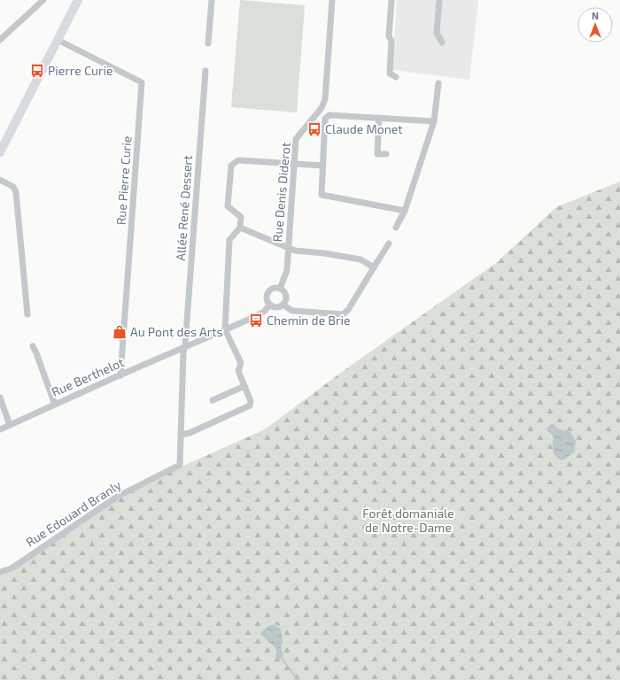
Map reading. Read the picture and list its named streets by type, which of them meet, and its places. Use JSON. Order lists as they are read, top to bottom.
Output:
{
  "streets": {
    "street": [
      "Rue Pierre Curie",
      "Rue Denis Diderot",
      "Allée René Dessert",
      "Rue Berthelot",
      "Rue Edouard Branly"
    ]
  },
  "crossings": [
    ["Rue Pierre Curie", "Rue Berthelot"],
    ["Allée René Dessert", "Rue Berthelot"],
    ["Allée René Dessert", "Rue Edouard Branly"]
  ],
  "parks": ["Forêt domaniale de Notre-Dame"],
  "places": {
    "bus stop": ["Pierre Curie", "Claude Monet", "Chemin de Brie"],
    "shop": ["Au Pont des Arts"]
  },
  "north": "top"
}
